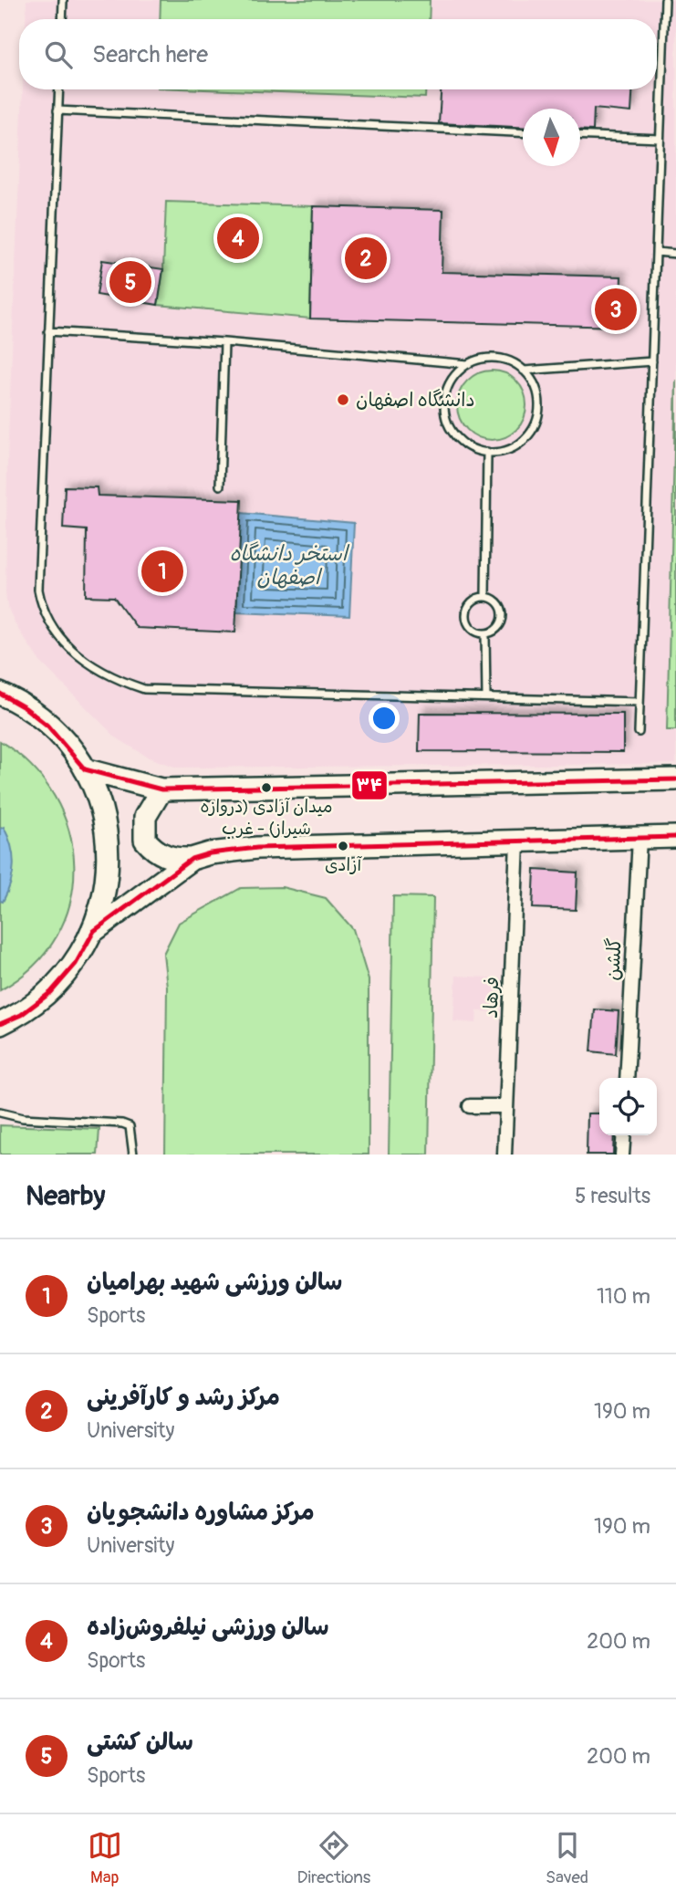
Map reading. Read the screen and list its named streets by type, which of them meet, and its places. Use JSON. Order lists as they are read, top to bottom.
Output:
{
  "streets": {
    "street": ["گلشن", "فرهاد"]
  },
  "water": ["استخر دانشگاه اصفهان"],
  "places": ["دانشگاه اصفهان", "میدان آزادی (دروازه شیراز) - غرب", "آزادی"],
  "lines": ["transit line ۳۴"],
  "north": "bottom",
  "page": {
    "search": "Search here",
    "pins": [
      "4",
      "2",
      "5",
      "3",
      "1"
    ],
    "heading": ["Nearby", "5 results"],
    "list": [
      {
        "mark": "1",
        "name": "سالن ورزشی شهید بهرامیان",
        "note": "Sports",
        "value": "110 m"
      },
      {
        "mark": "2",
        "name": "مرکز رشد و کارآفرینی",
        "note": "University",
        "value": "190 m"
      },
      {
        "mark": "3",
        "name": "مرکز مشاوره دانشجویان",
        "note": "University",
        "value": "190 m"
      },
      {
        "mark": "4",
        "name": "سالن ورزشی نیلفروش‌زاده",
        "note": "Sports",
        "value": "200 m"
      },
      {
        "mark": "5",
        "name": "سالن کشتی",
        "note": "Sports",
        "value": "200 m"
      }
    ],
    "nav": ["Map", "Directions", "Saved"]
  }
}
